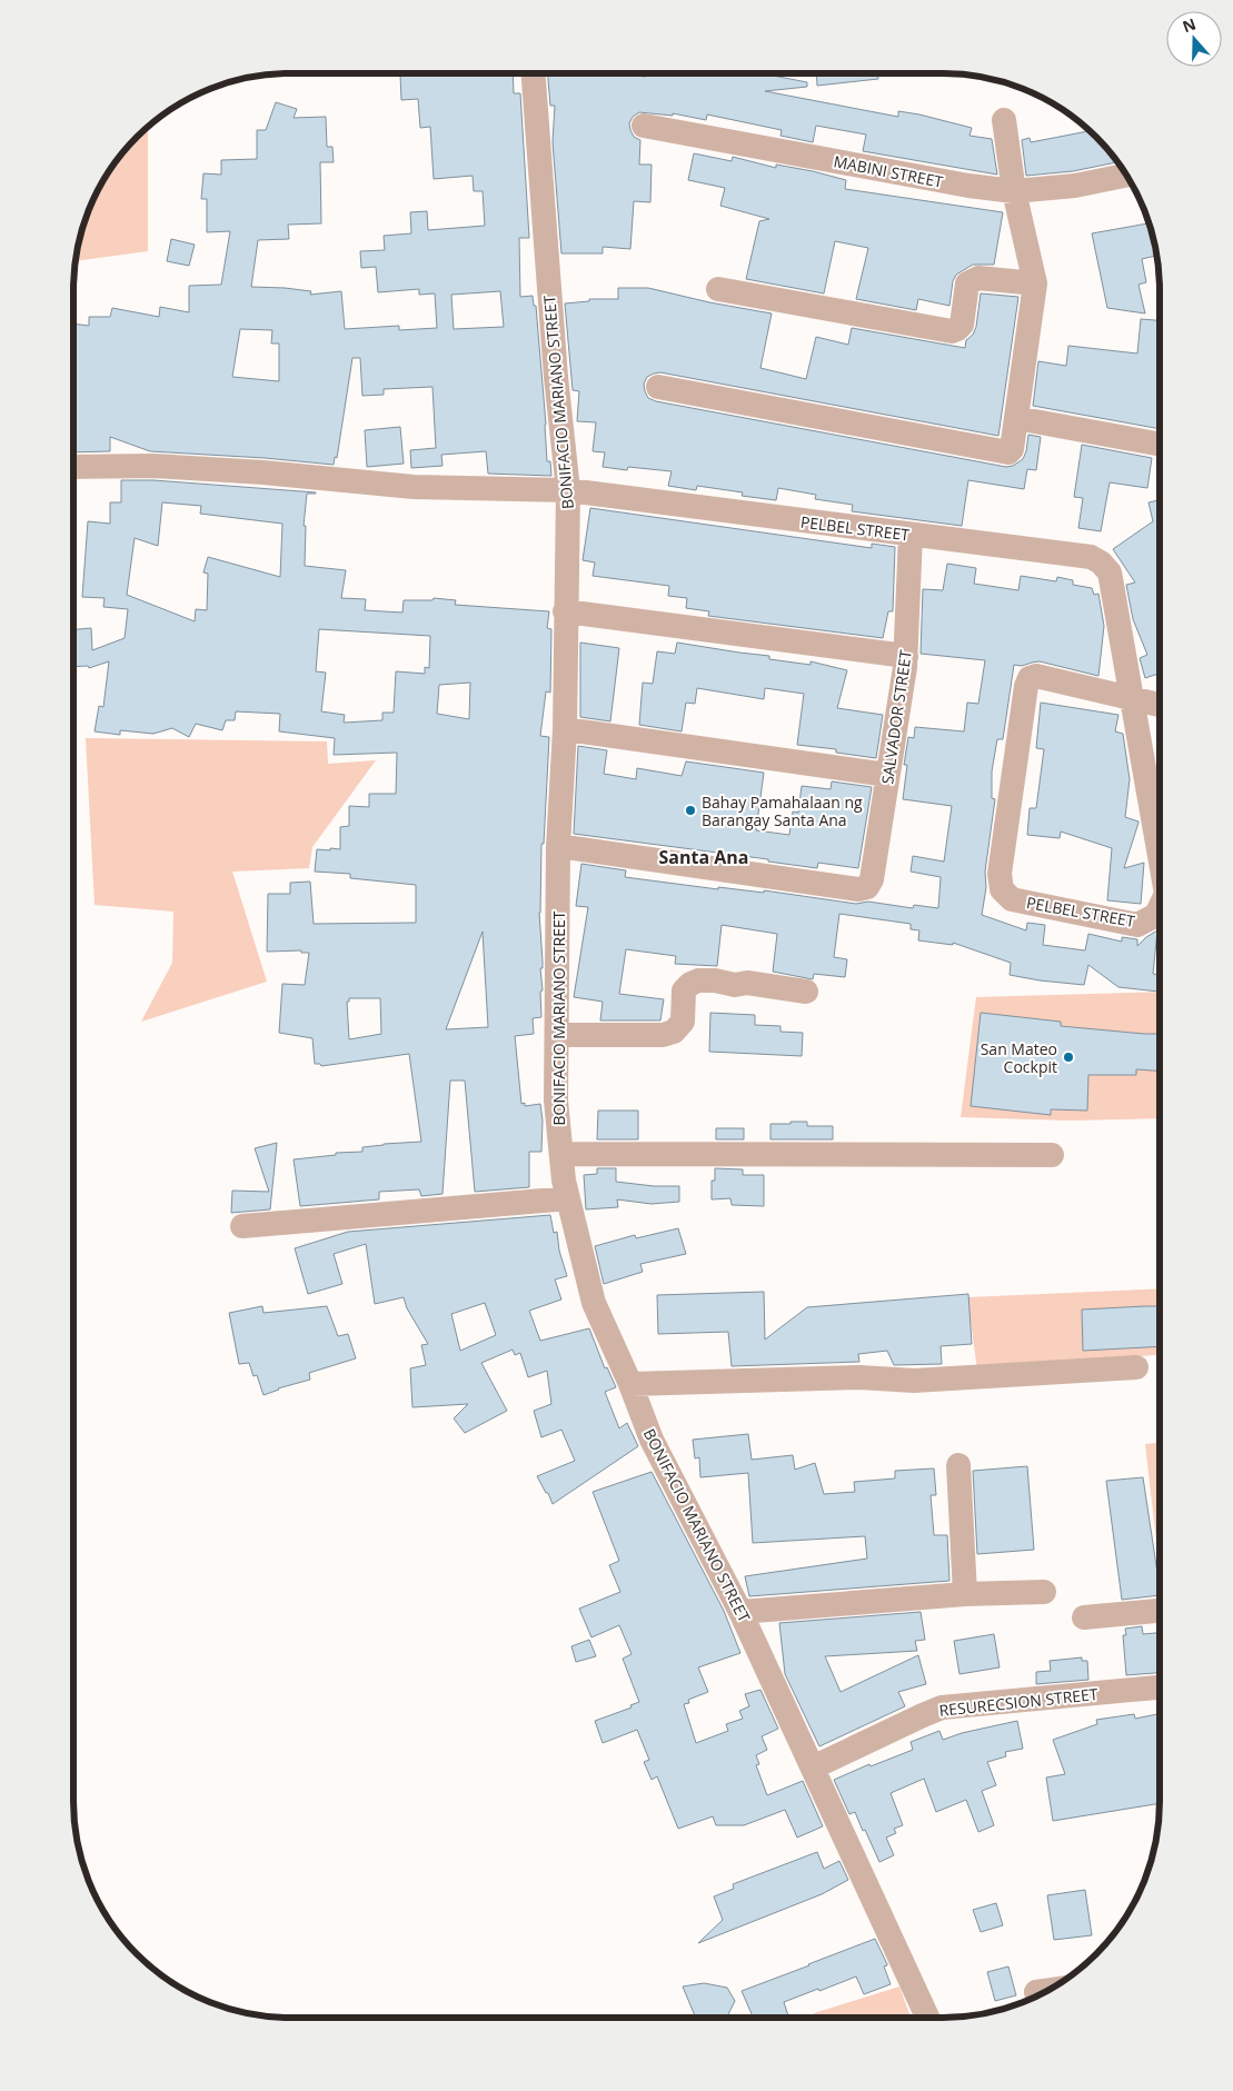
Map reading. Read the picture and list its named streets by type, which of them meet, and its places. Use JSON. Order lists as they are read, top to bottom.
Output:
{
  "streets": {
    "street": [
      "MABINI STREET",
      "BONIFACIO MARIANO STREET",
      "PELBEL STREET",
      "SALVADOR STREET",
      "RESURECSION STREET"
    ]
  },
  "crossings": [
    ["BONIFACIO MARIANO STREET", "PELBEL STREET"],
    ["BONIFACIO MARIANO STREET", "SALVADOR STREET"],
    ["BONIFACIO MARIANO STREET", "RESURECSION STREET"],
    ["PELBEL STREET", "SALVADOR STREET"]
  ],
  "districts": ["Santa Ana"],
  "places": ["Bahay Pamahalaan ng Barangay Santa Ana", "San Mateo Cockpit"],
  "north": "top"
}
